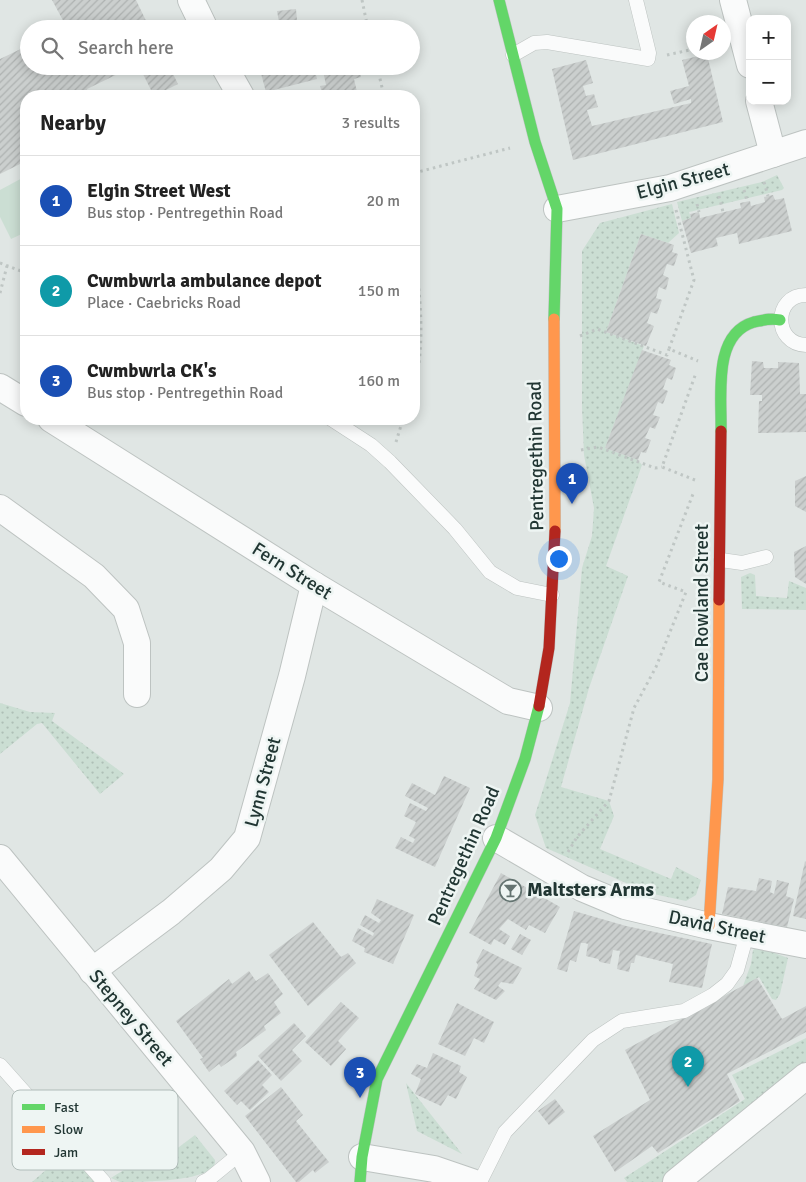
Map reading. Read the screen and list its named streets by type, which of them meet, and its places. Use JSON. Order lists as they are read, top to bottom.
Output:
{
  "streets": {
    "street": [
      "Elgin Street",
      "Pentregethin Road",
      "Fern Street",
      "Cae Rowland Street",
      "Lynn Street",
      "David Street",
      "Stepney Street"
    ]
  },
  "crossings": [
    ["Elgin Street", "Pentregethin Road"],
    ["Pentregethin Road", "Fern Street"],
    ["Pentregethin Road", "David Street"],
    ["Fern Street", "Lynn Street"],
    ["Cae Rowland Street", "David Street"],
    ["Lynn Street", "Stepney Street"]
  ],
  "places": {
    "bar": ["Maltsters Arms"]
  },
  "legend": ["Fast", "Slow", "Jam"],
  "north": "top right",
  "page": {
    "map_buttons": ["+", "−"],
    "search": "Search here",
    "heading": ["Nearby", "3 results"],
    "list": [
      {
        "mark": "1",
        "name": "Elgin Street West",
        "note": "Bus stop · Pentregethin Road",
        "value": "20 m"
      },
      {
        "mark": "2",
        "name": "Cwmbwrla ambulance depot",
        "note": "Place · Caebricks Road",
        "value": "150 m"
      },
      {
        "mark": "3",
        "name": "Cwmbwrla CK's",
        "note": "Bus stop · Pentregethin Road",
        "value": "160 m"
      }
    ],
    "pins": ["1", "2", "3"]
  }
}
